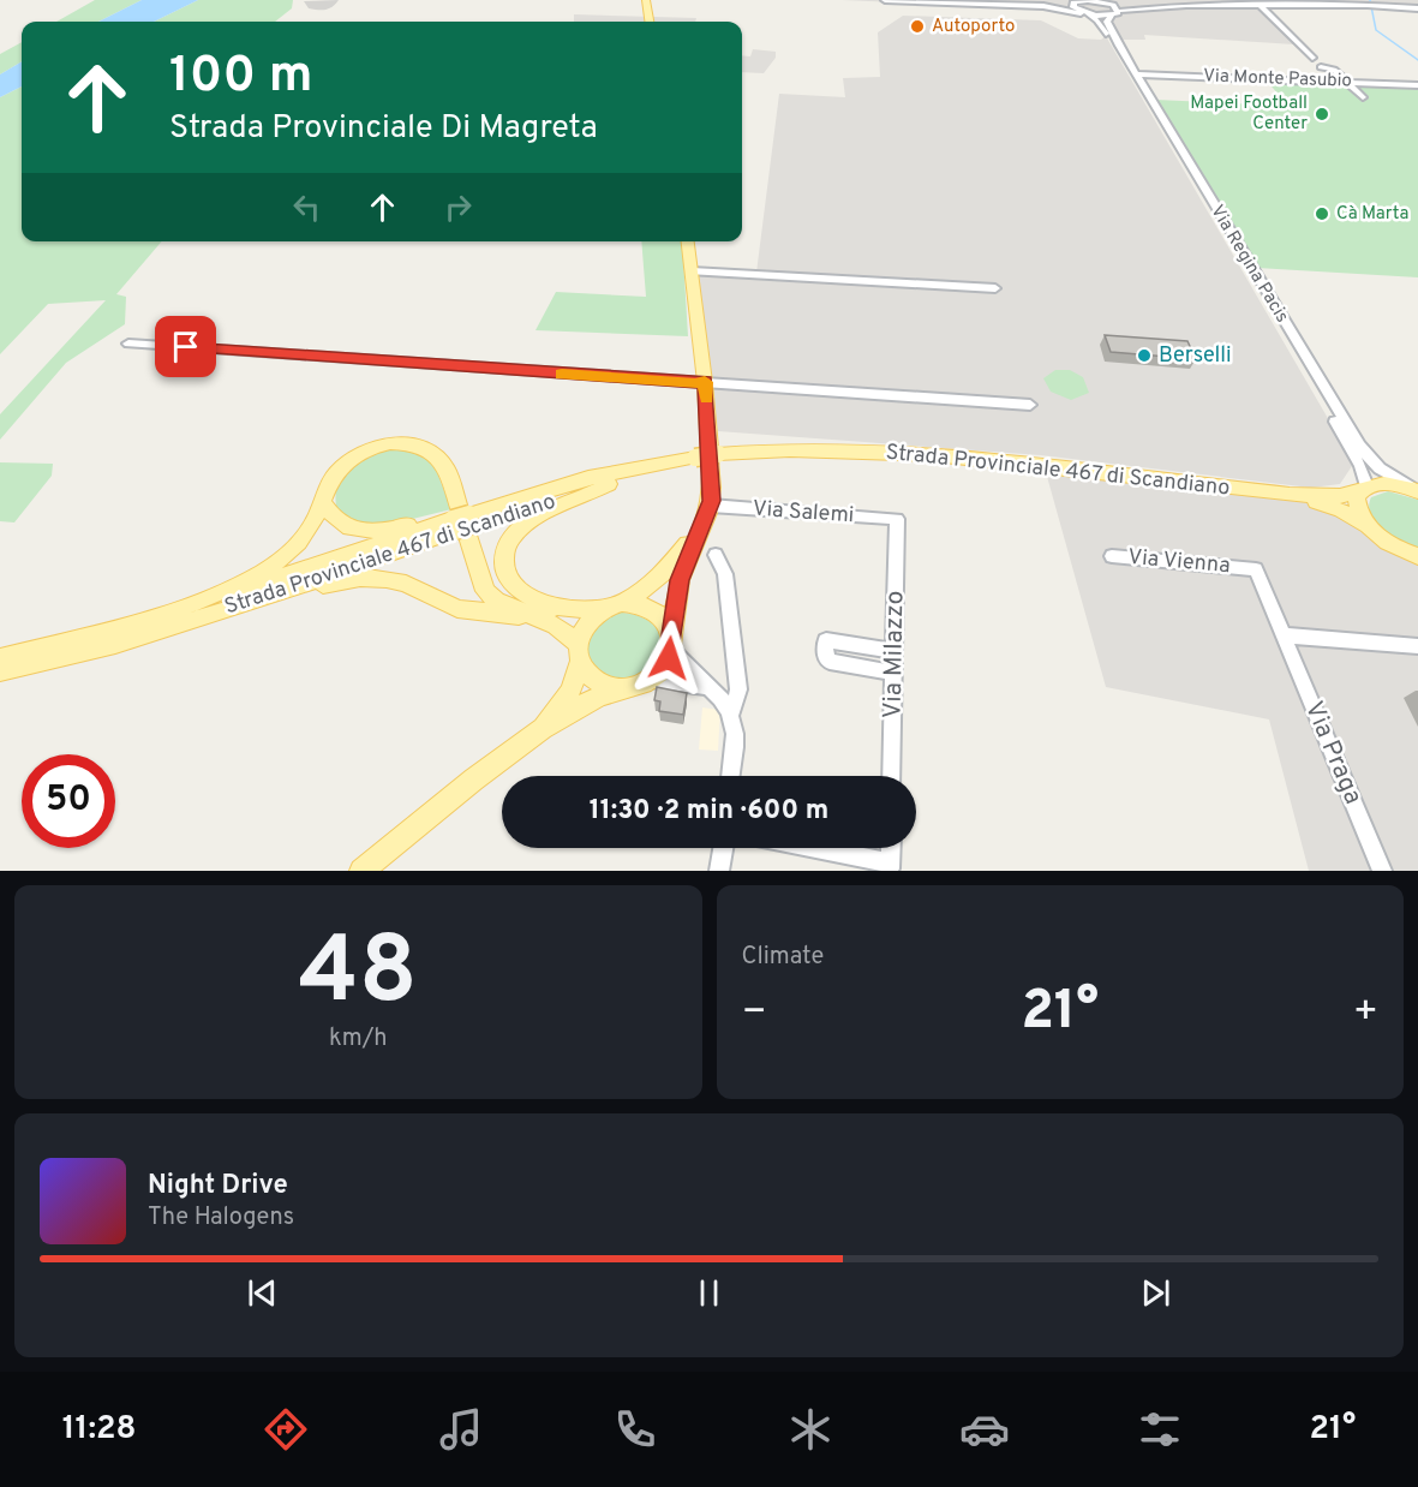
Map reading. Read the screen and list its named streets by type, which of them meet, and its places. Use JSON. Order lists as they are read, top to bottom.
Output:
{
  "streets": {
    "main road": ["Strada Provinciale 467 di Scandiano"],
    "street": [
      "Via Monte Pasubio",
      "Via Regina Pacis",
      "Via Salemi",
      "Via Vienna",
      "Via Milazzo",
      "Via Praga"
    ]
  },
  "crossings": [
    ["Via Monte Pasubio", "Via Regina Pacis"],
    ["Via Regina Pacis", "Strada Provinciale 467 di Scandiano"],
    ["Via Salemi", "Via Milazzo"],
    ["Via Vienna", "Via Praga"]
  ],
  "places": [
    "Autoporto",
    "Mapei Football Center",
    "Cà Marta",
    "Berselli"
  ],
  "page": {
    "turn": ["100 m", "Strada Provinciale Di Magreta"],
    "limit": "50",
    "trip": "11:30 · 2 min · 600 m",
    "tile": [
      ["48", "km/h"],
      "Climate"
    ],
    "heat": ["−", "21°", "+"],
    "song": ["Night Drive", "The Halogens"],
    "tabs": ["11:28", "21°"]
  }
}
